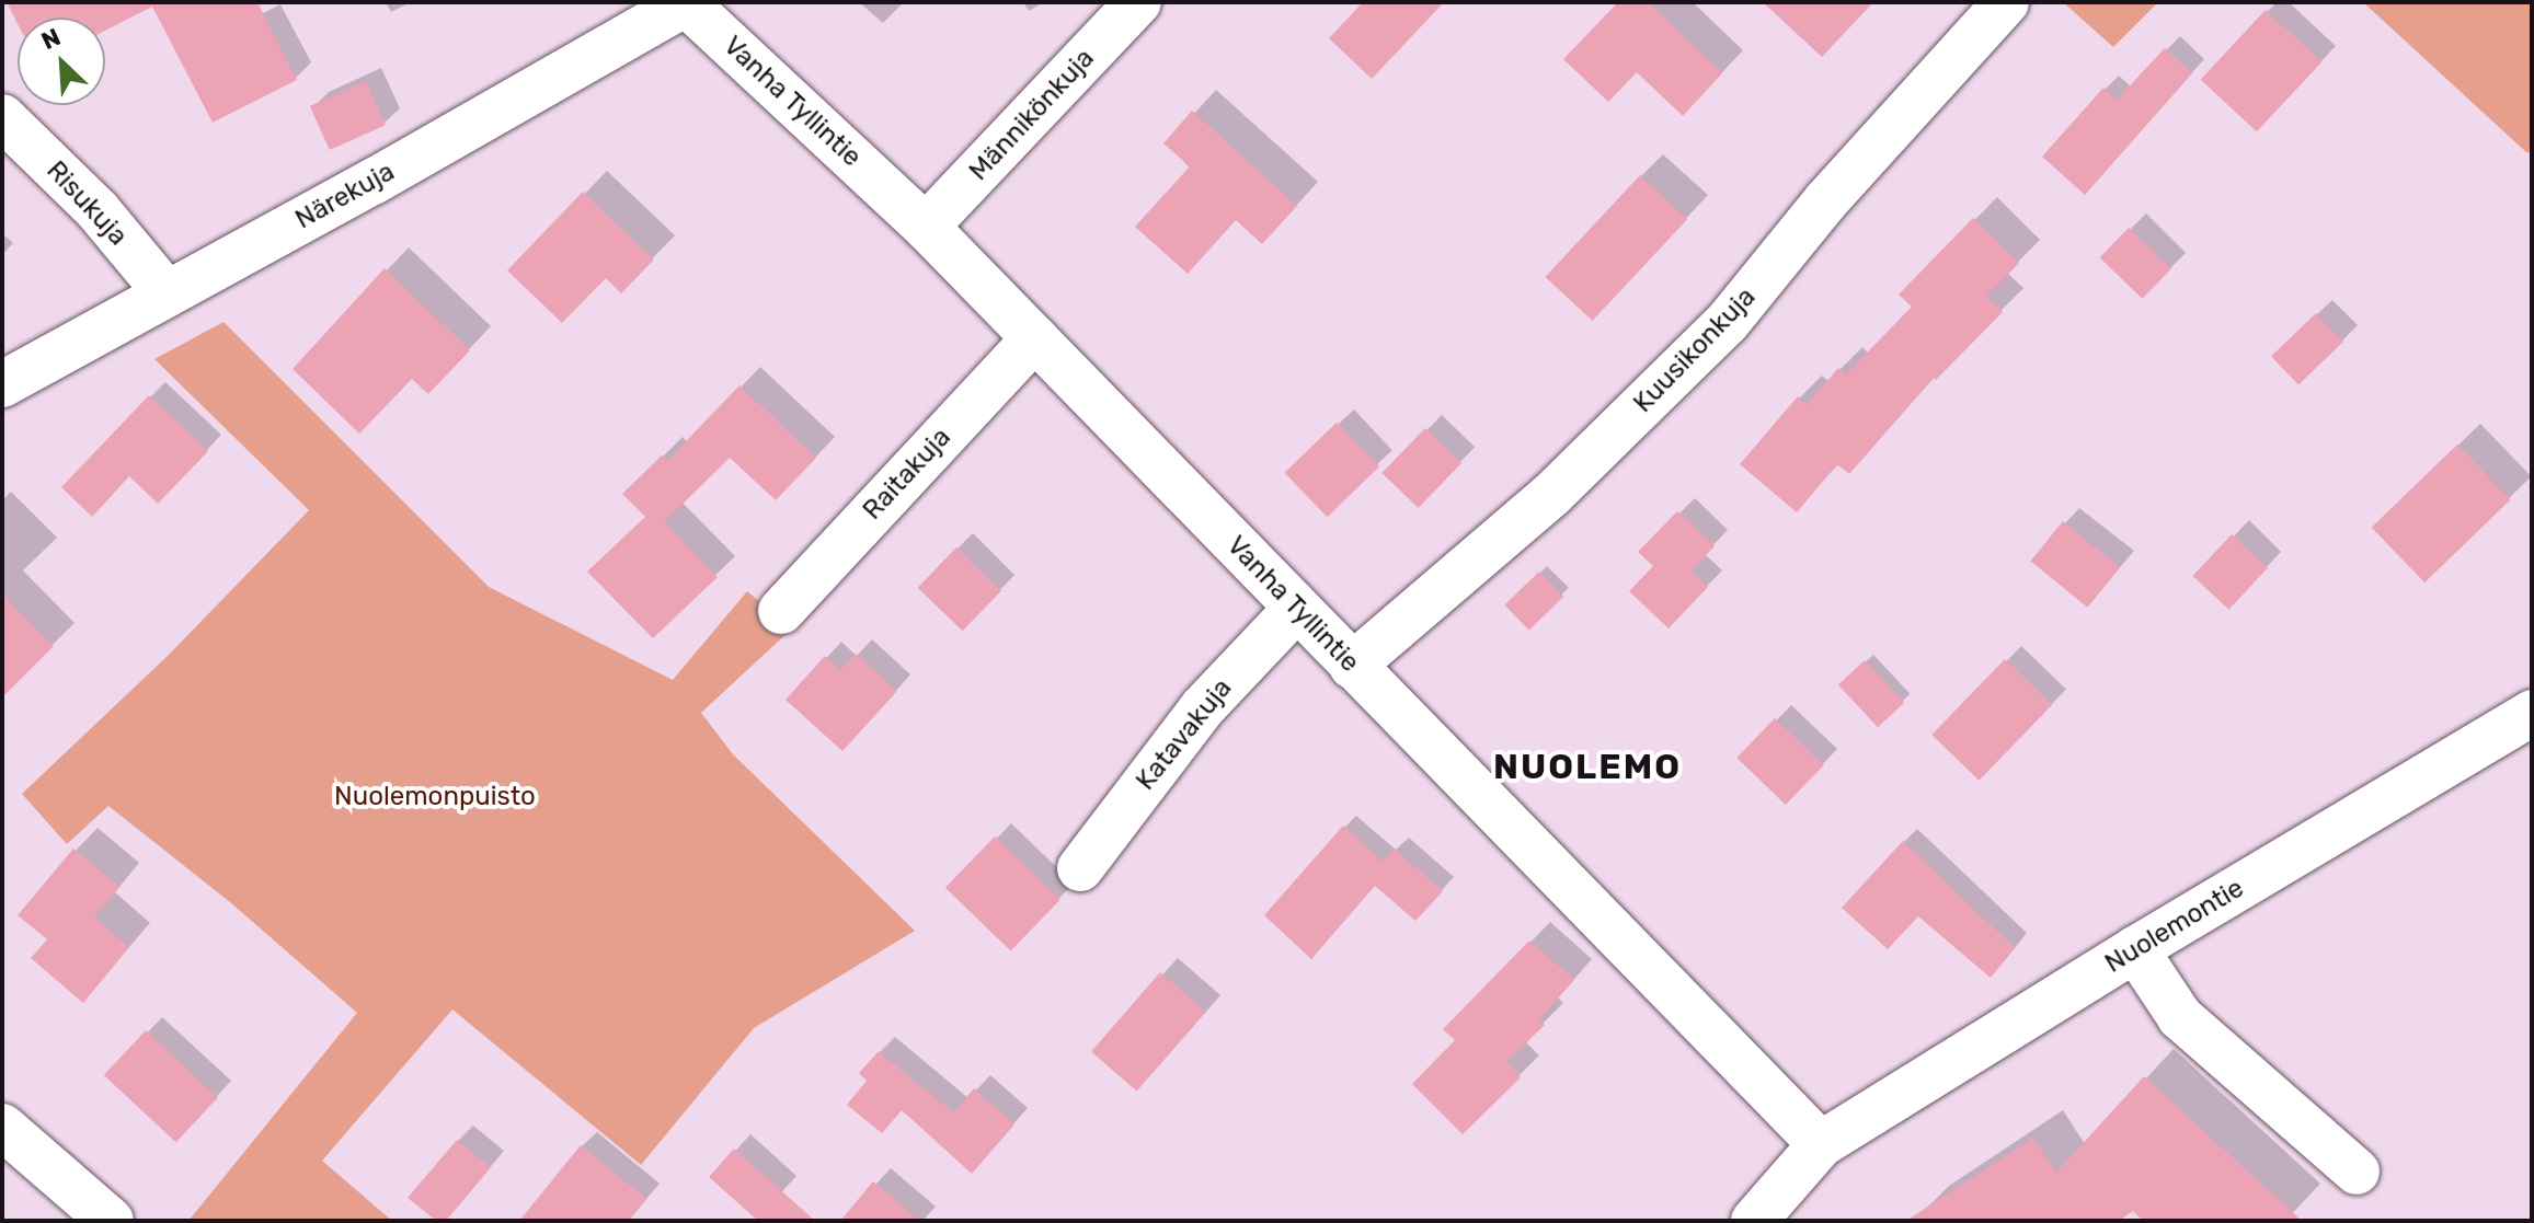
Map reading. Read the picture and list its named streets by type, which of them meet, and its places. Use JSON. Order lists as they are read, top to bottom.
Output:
{
  "streets": {
    "street": [
      "Vanha Tyllintie",
      "Männikönkuja",
      "Närekuja",
      "Risukuja",
      "Kuusikonkuja",
      "Raitakuja",
      "Katavakuja",
      "Nuolemontie"
    ]
  },
  "crossings": [
    ["Vanha Tyllintie", "Männikönkuja"],
    ["Vanha Tyllintie", "Närekuja"],
    ["Vanha Tyllintie", "Kuusikonkuja"],
    ["Vanha Tyllintie", "Raitakuja"],
    ["Vanha Tyllintie", "Katavakuja"],
    ["Vanha Tyllintie", "Nuolemontie"],
    ["Närekuja", "Risukuja"]
  ],
  "districts": ["NUOLEMO"],
  "parks": ["Nuolemonpuisto"],
  "north": "top left"
}
